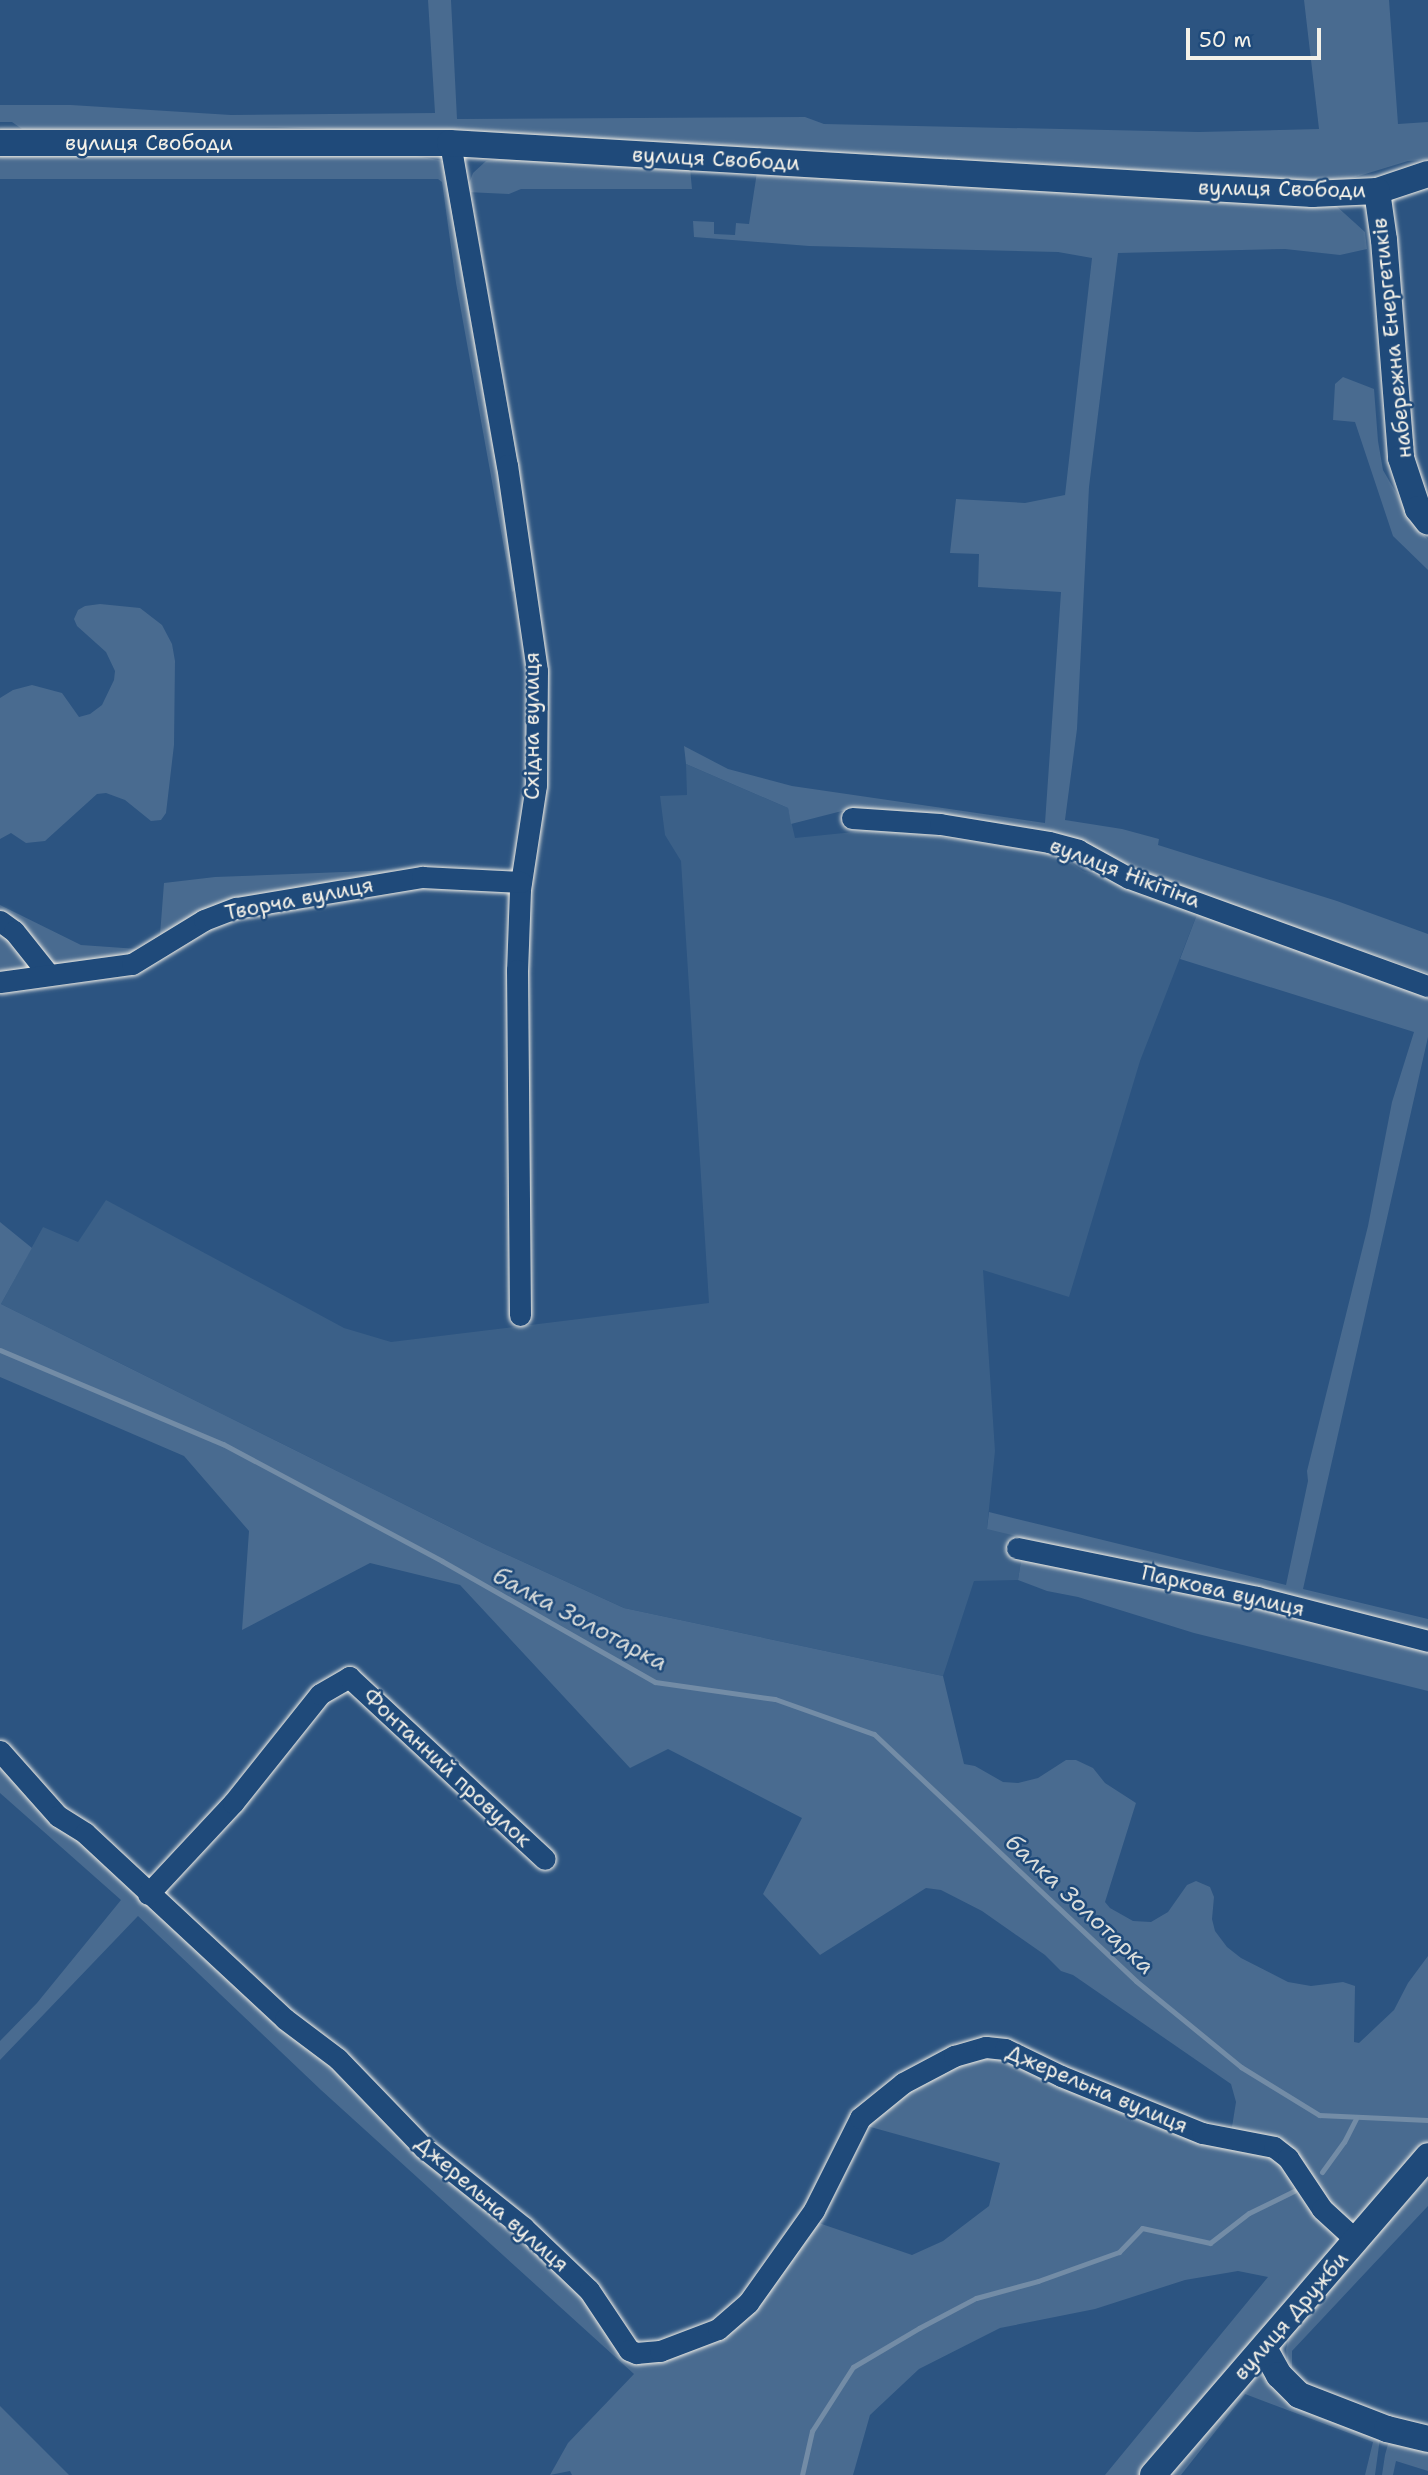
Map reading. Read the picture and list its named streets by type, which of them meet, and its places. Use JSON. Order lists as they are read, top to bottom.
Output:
{
  "streets": {
    "street": [
      "вулиця Свободи",
      "набережна Енергетиків",
      "Східна вулиця",
      "вулиця Нікітіна",
      "Творча вулиця",
      "Паркова вулиця",
      "Фонтанний провулок",
      "Джерельна вулиця",
      "вулиця Дружби"
    ]
  },
  "crossings": [
    ["вулиця Свободи", "набережна Енергетиків"],
    ["вулиця Свободи", "Східна вулиця"],
    ["Східна вулиця", "Творча вулиця"],
    ["Фонтанний провулок", "Джерельна вулиця"],
    ["Джерельна вулиця", "вулиця Дружби"]
  ],
  "water": ["балка Золотарка"],
  "scale_bar": "50 m"
}
